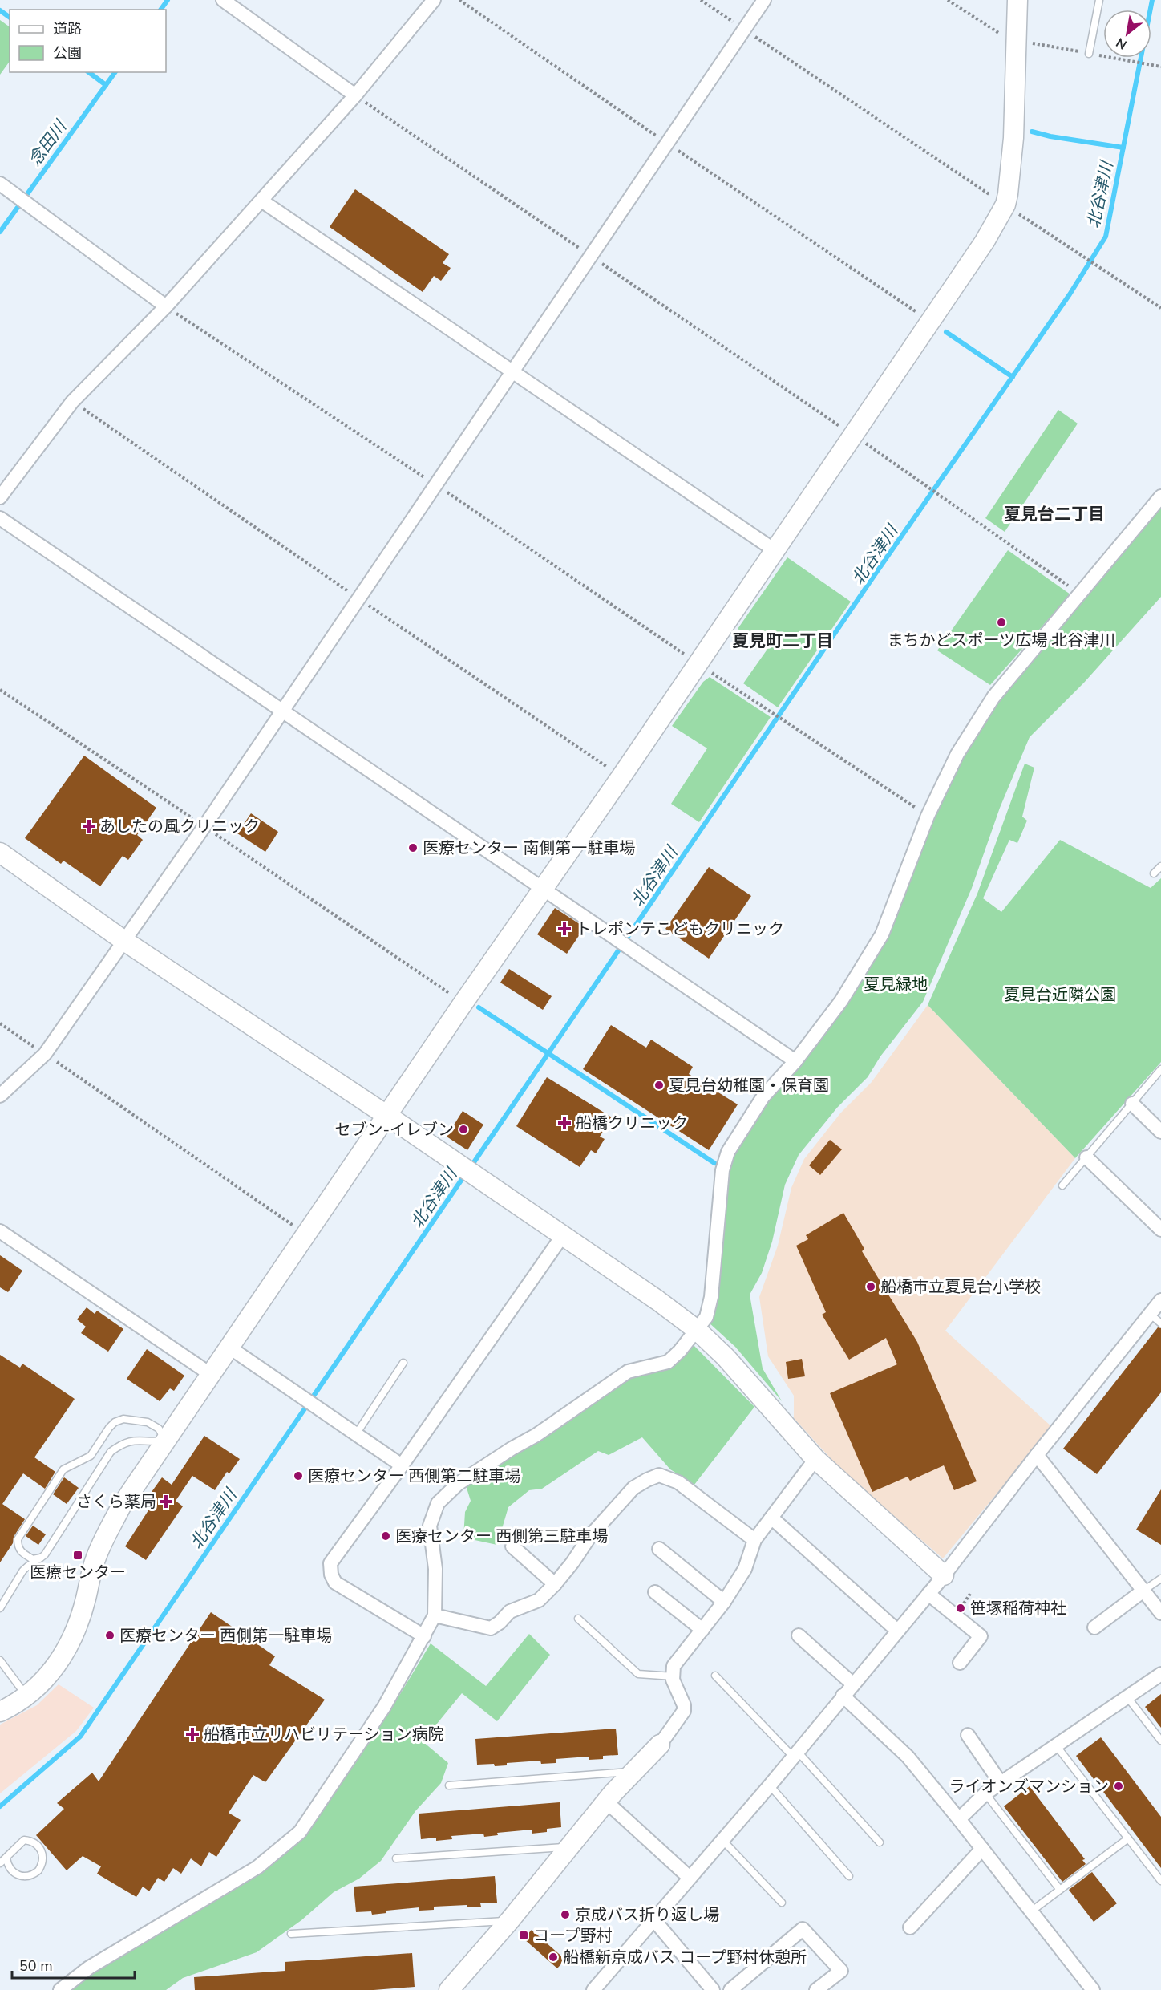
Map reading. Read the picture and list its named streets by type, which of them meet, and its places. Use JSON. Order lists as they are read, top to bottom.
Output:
{
  "districts": ["夏見台二丁目", "夏見町二丁目"],
  "water": ["念田川", "北谷津川"],
  "parks": ["夏見緑地", "夏見台近隣公園"],
  "places": {
    "other": [
      "まちかどスポーツ広場 北谷津川",
      "医療センター 南側第一駐車場",
      "夏見台幼稚園・保育園",
      "セブン-イレブン",
      "船橋市立夏見台小学校",
      "医療センター 西側第二駐車場",
      "医療センター 西側第三駐車場",
      "笹塚稲荷神社",
      "医療センター 西側第一駐車場",
      "ライオンズマンション",
      "京成バス折り返し場",
      "船橋新京成バス コープ野村休憩所"
    ],
    "health": [
      "あしたの風クリニック",
      "トレポンテこどもクリニック",
      "船橋クリニック",
      "さくら薬局",
      "船橋市立リハビリテーション病院"
    ],
    "transit": ["医療センター", "コープ野村"]
  },
  "legend": ["道路", "公園"],
  "scale_bar": "50 m",
  "north": "bottom left"
}
